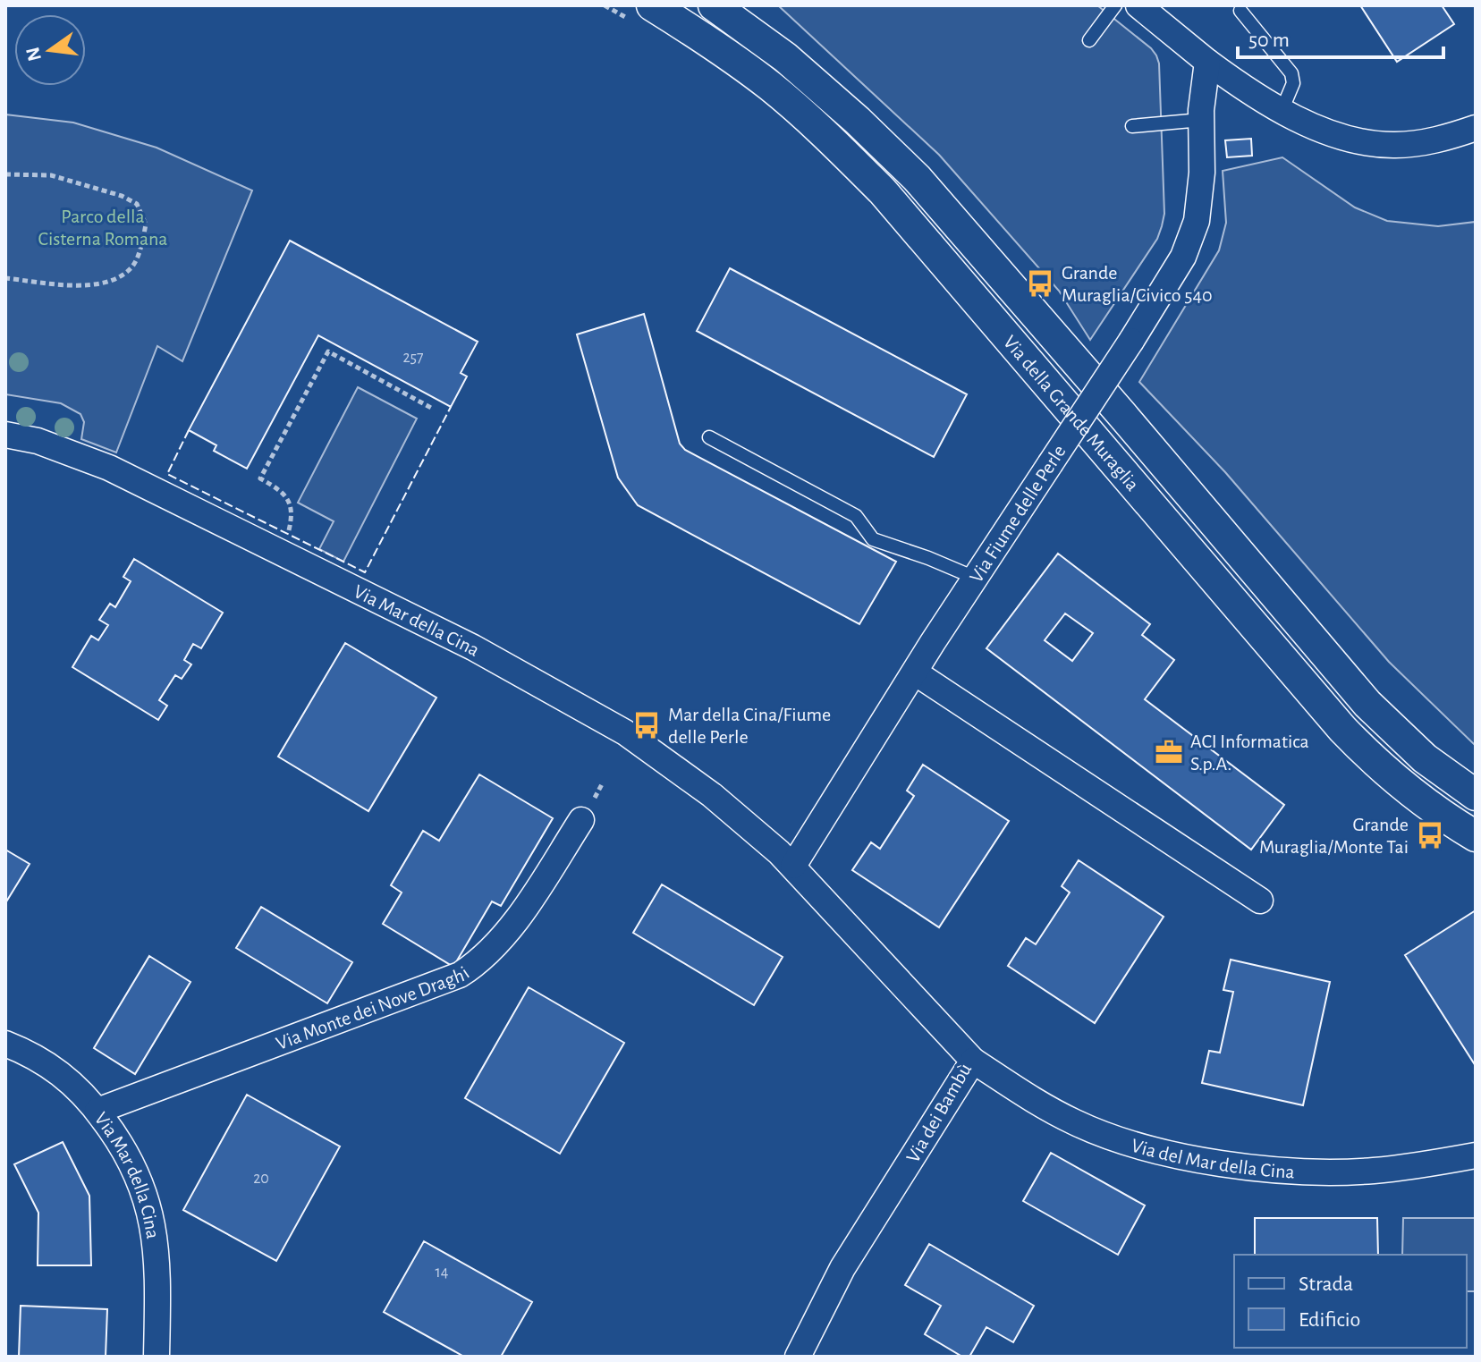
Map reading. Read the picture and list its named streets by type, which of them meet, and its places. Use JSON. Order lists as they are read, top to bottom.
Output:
{
  "streets": {
    "street": [
      "Via della Grande Muraglia",
      "Via Fiume delle Perle",
      "Via Mar della Cina",
      "Via Monte dei Nove Draghi",
      "Via dei Bambù",
      "Via del Mar della Cina"
    ]
  },
  "crossings": [
    ["Via Fiume delle Perle", "Via Mar della Cina"],
    ["Via Fiume delle Perle", "Via dei Bambù"],
    ["Via Mar della Cina", "Via Monte dei Nove Draghi"],
    ["Via Mar della Cina", "Via dei Bambù"],
    ["Via dei Bambù", "Via del Mar della Cina"]
  ],
  "parks": ["Parco della Cisterna Romana"],
  "places": {
    "bus stop": ["Grande Muraglia/Civico 540", "Mar della Cina/Fiume delle Perle", "Grande Muraglia/Monte Tai"],
    "office": ["ACI Informatica S.p.A."]
  },
  "house_numbers": ["257", "20", "14"],
  "legend": ["Strada", "Edificio"],
  "scale_bar": "50 m",
  "north": "left"
}
